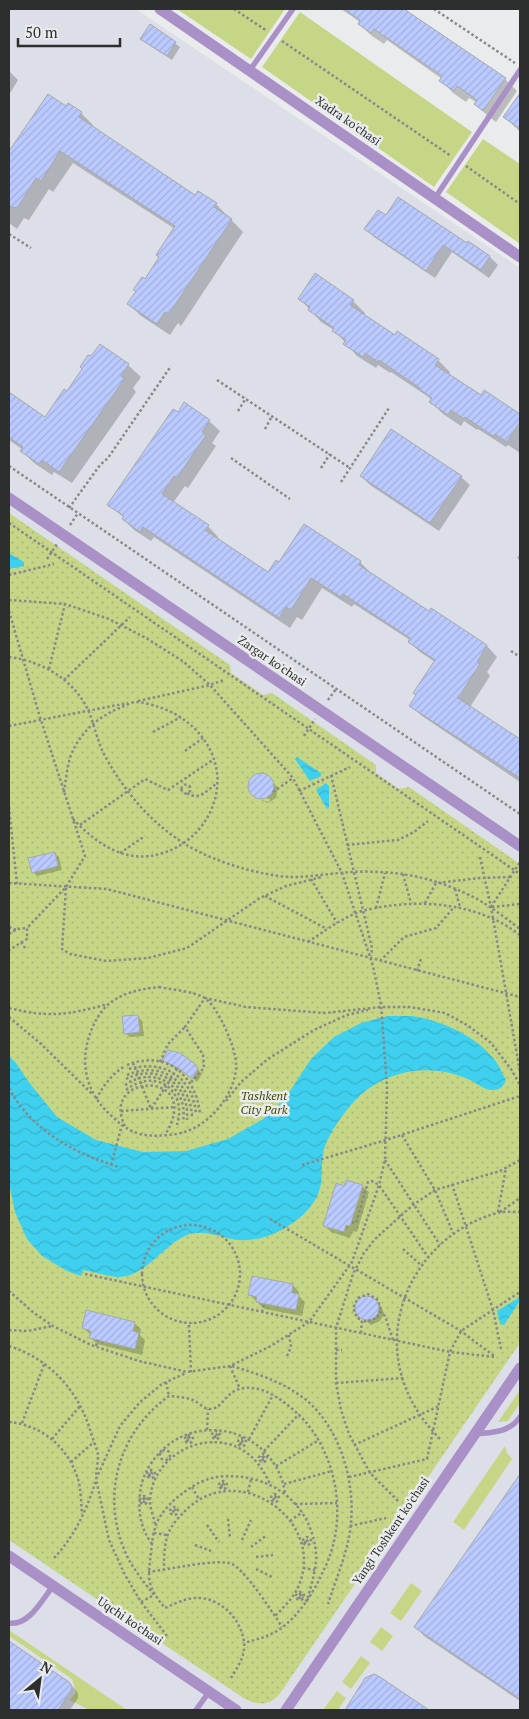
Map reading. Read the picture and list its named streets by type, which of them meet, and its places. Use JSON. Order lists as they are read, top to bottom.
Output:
{
  "streets": {
    "street": [
      "Xadra ko'chasi",
      "Zargar ko'chasi",
      "Yangi Toshkent ko'chasi",
      "Uqchi ko'chasi"
    ]
  },
  "parks": ["Tashkent City Park"],
  "scale_bar": "50 m",
  "north": "top right"
}
